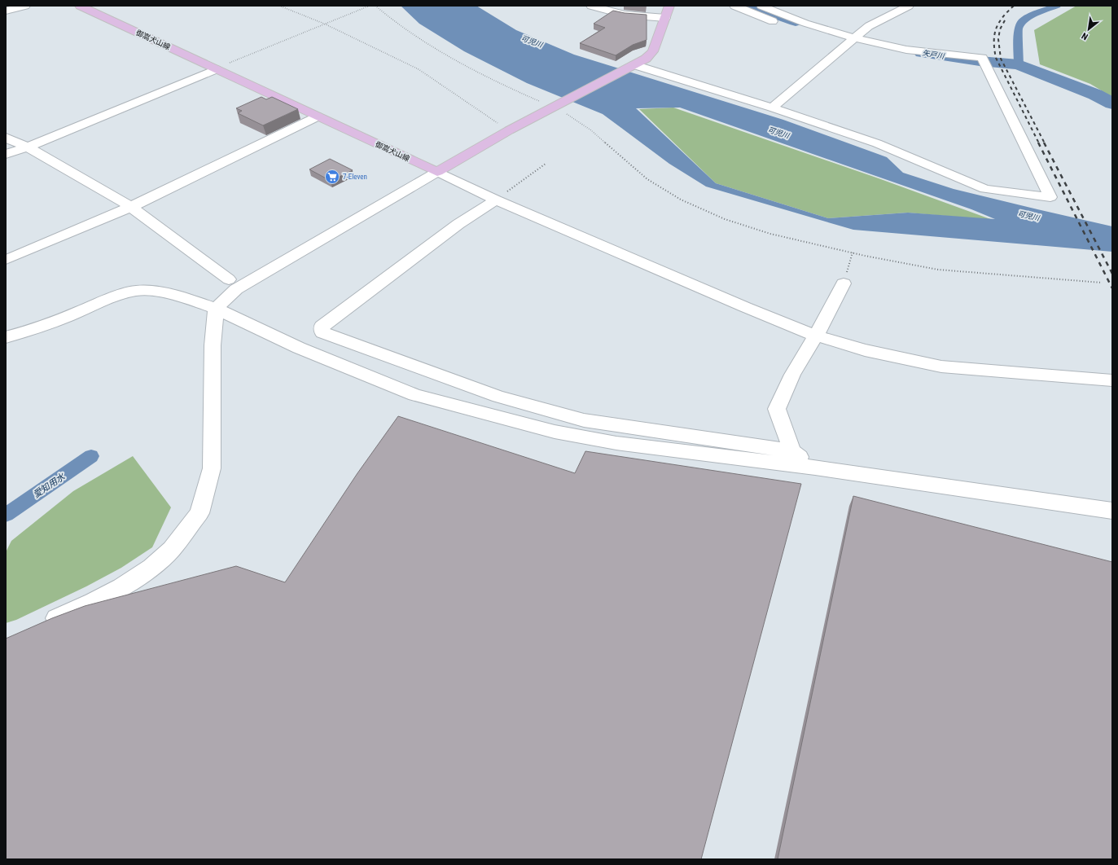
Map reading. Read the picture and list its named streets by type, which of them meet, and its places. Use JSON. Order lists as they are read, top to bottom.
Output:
{
  "streets": {
    "main road": ["御嵩犬山線"]
  },
  "water": ["可児川", "矢戸川", "愛知用水"],
  "places": {
    "supermarket": ["7-Eleven"]
  },
  "north": "bottom left"
}
